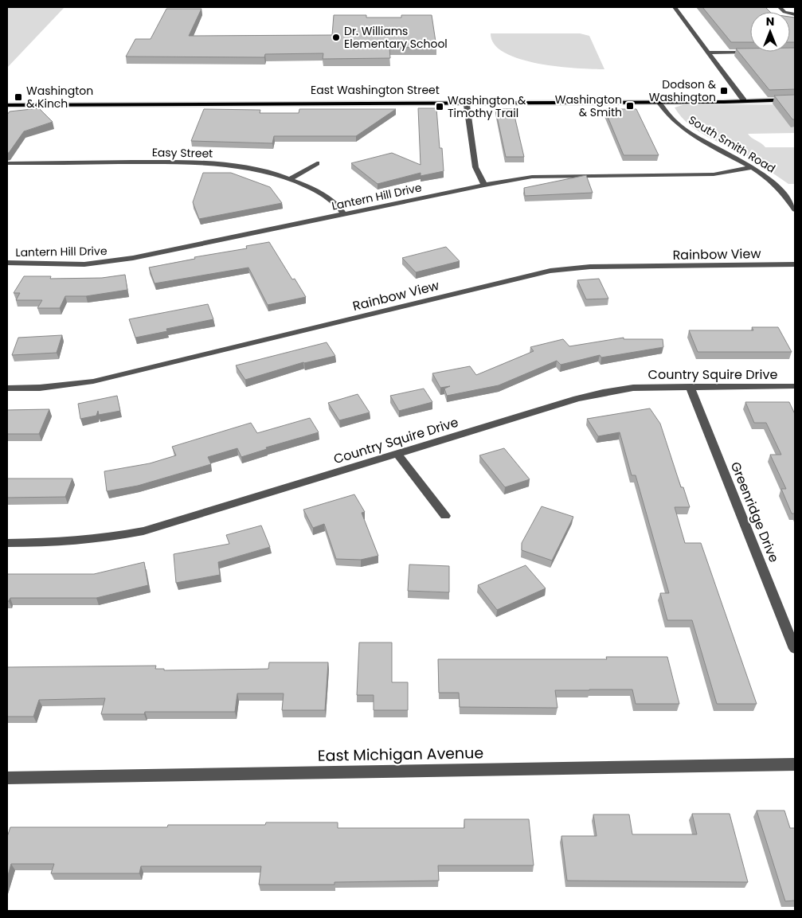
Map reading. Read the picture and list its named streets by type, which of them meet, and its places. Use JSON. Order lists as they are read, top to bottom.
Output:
{
  "streets": {
    "main road": ["East Washington Street"],
    "street": [
      "South Smith Road",
      "Easy Street",
      "Lantern Hill Drive",
      "Rainbow View",
      "Country Squire Drive",
      "Greenridge Drive",
      "East Michigan Avenue"
    ]
  },
  "crossings": [
    ["East Washington Street", "South Smith Road"],
    ["South Smith Road", "Lantern Hill Drive"],
    ["Easy Street", "Lantern Hill Drive"],
    ["Country Squire Drive", "Greenridge Drive"]
  ],
  "places": {
    "other": ["Dr. Williams Elementary School"],
    "transit": [
      "Dodson & Washington",
      "Washington & Kinch",
      "Washington & Smith",
      "Washington & Timothy Trail"
    ]
  },
  "north": "top"
}
